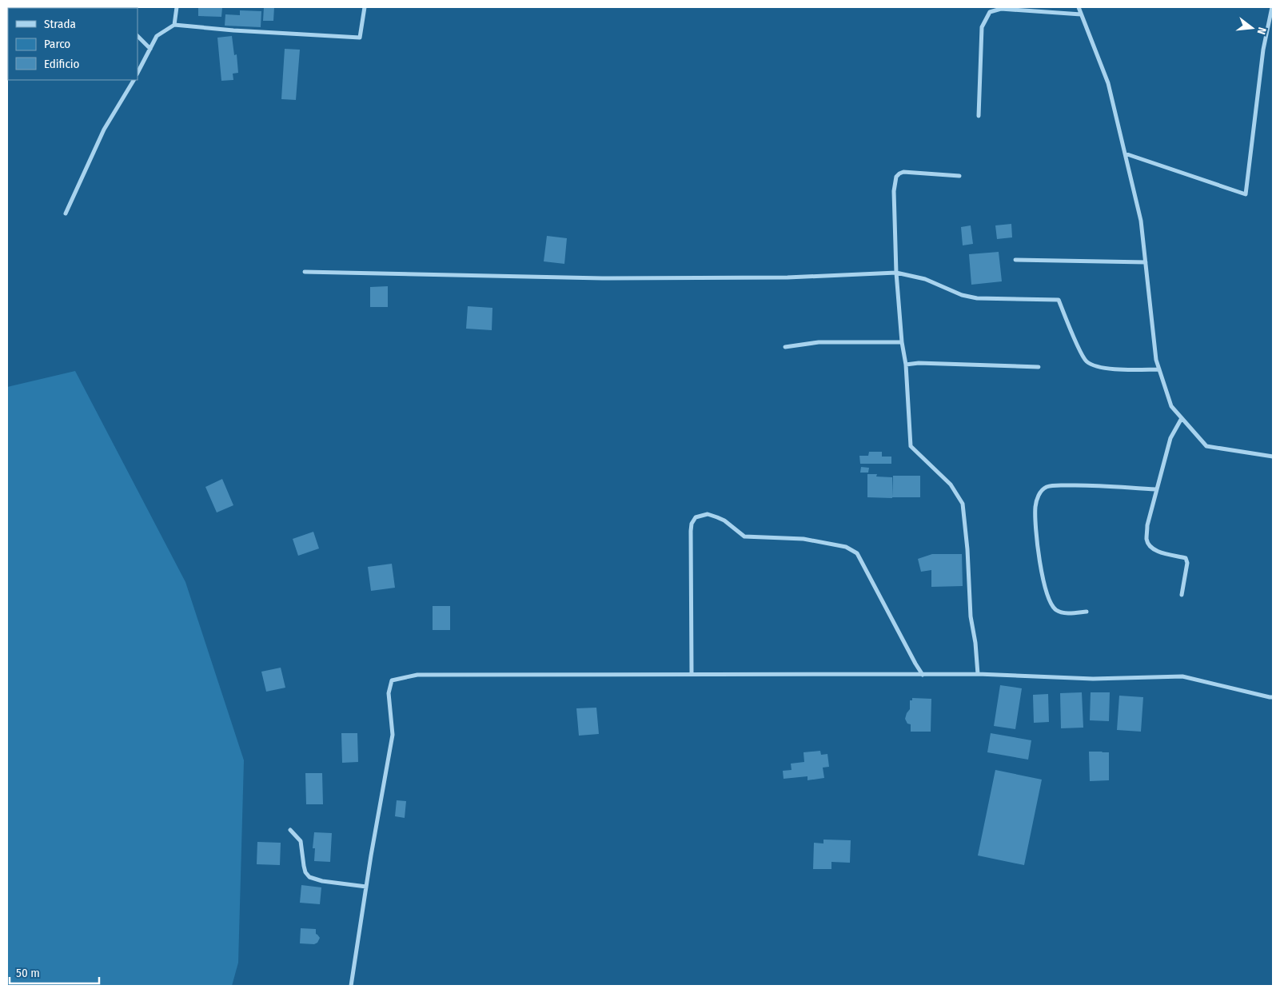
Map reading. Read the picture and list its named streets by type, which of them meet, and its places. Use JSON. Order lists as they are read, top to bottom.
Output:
{
  "legend": ["Strada", "Parco", "Edificio"],
  "scale_bar": "50 m",
  "north": "right"
}
